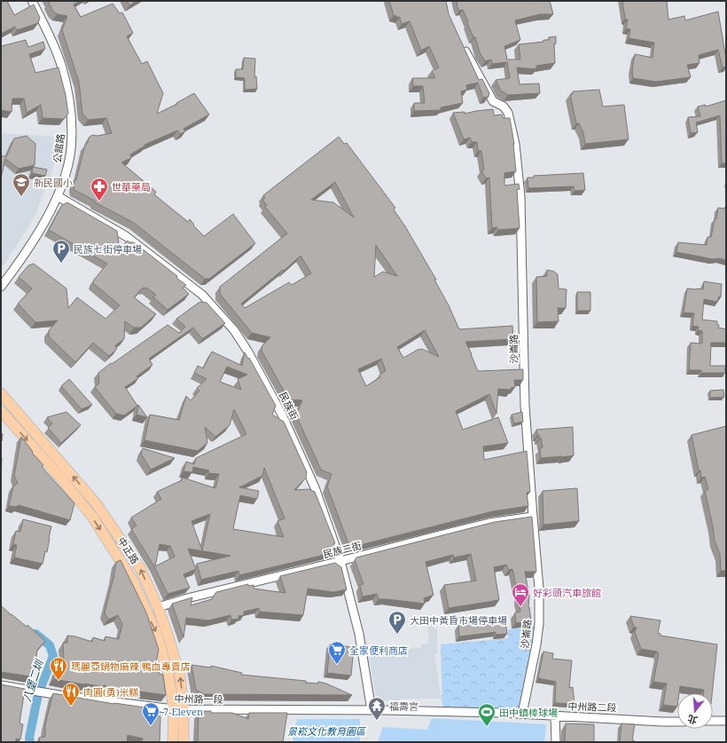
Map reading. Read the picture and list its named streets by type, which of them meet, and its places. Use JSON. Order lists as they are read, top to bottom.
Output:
{
  "streets": {
    "main road": ["中正路"],
    "street": [
      "公館路",
      "沙崙路",
      "民族街",
      "民族二街",
      "中州路一段",
      "中州路二段"
    ]
  },
  "crossings": [
    ["公館路", "民族街"],
    ["沙崙路", "民族二街"],
    ["沙崙路", "中州路二段"],
    ["民族街", "民族二街"],
    ["民族街", "中州路一段"],
    ["民族街", "中州路二段"],
    ["民族二街", "中正路"],
    ["中正路", "中州路一段"],
    ["中州路一段", "中州路二段"]
  ],
  "water": ["八堡二圳"],
  "parks": ["景崧文化教育園區"],
  "places": {
    "school or university": ["新民國小"],
    "pharmacy": ["世華藥局"],
    "parking": ["民族七街停車場", "大田中黃昏市場停車場"],
    "hotel": ["好彩頭汽車旅館"],
    "supermarket": ["全家便利商店", "7-Eleven"],
    "restaurant": ["瑪麗亞鍋物麻辣 鴨血專賣店", "肉圓(勇)米糕"],
    "temple": ["福壽宮"],
    "sports": ["田中鎮棒球場"]
  },
  "north": "bottom"
}
